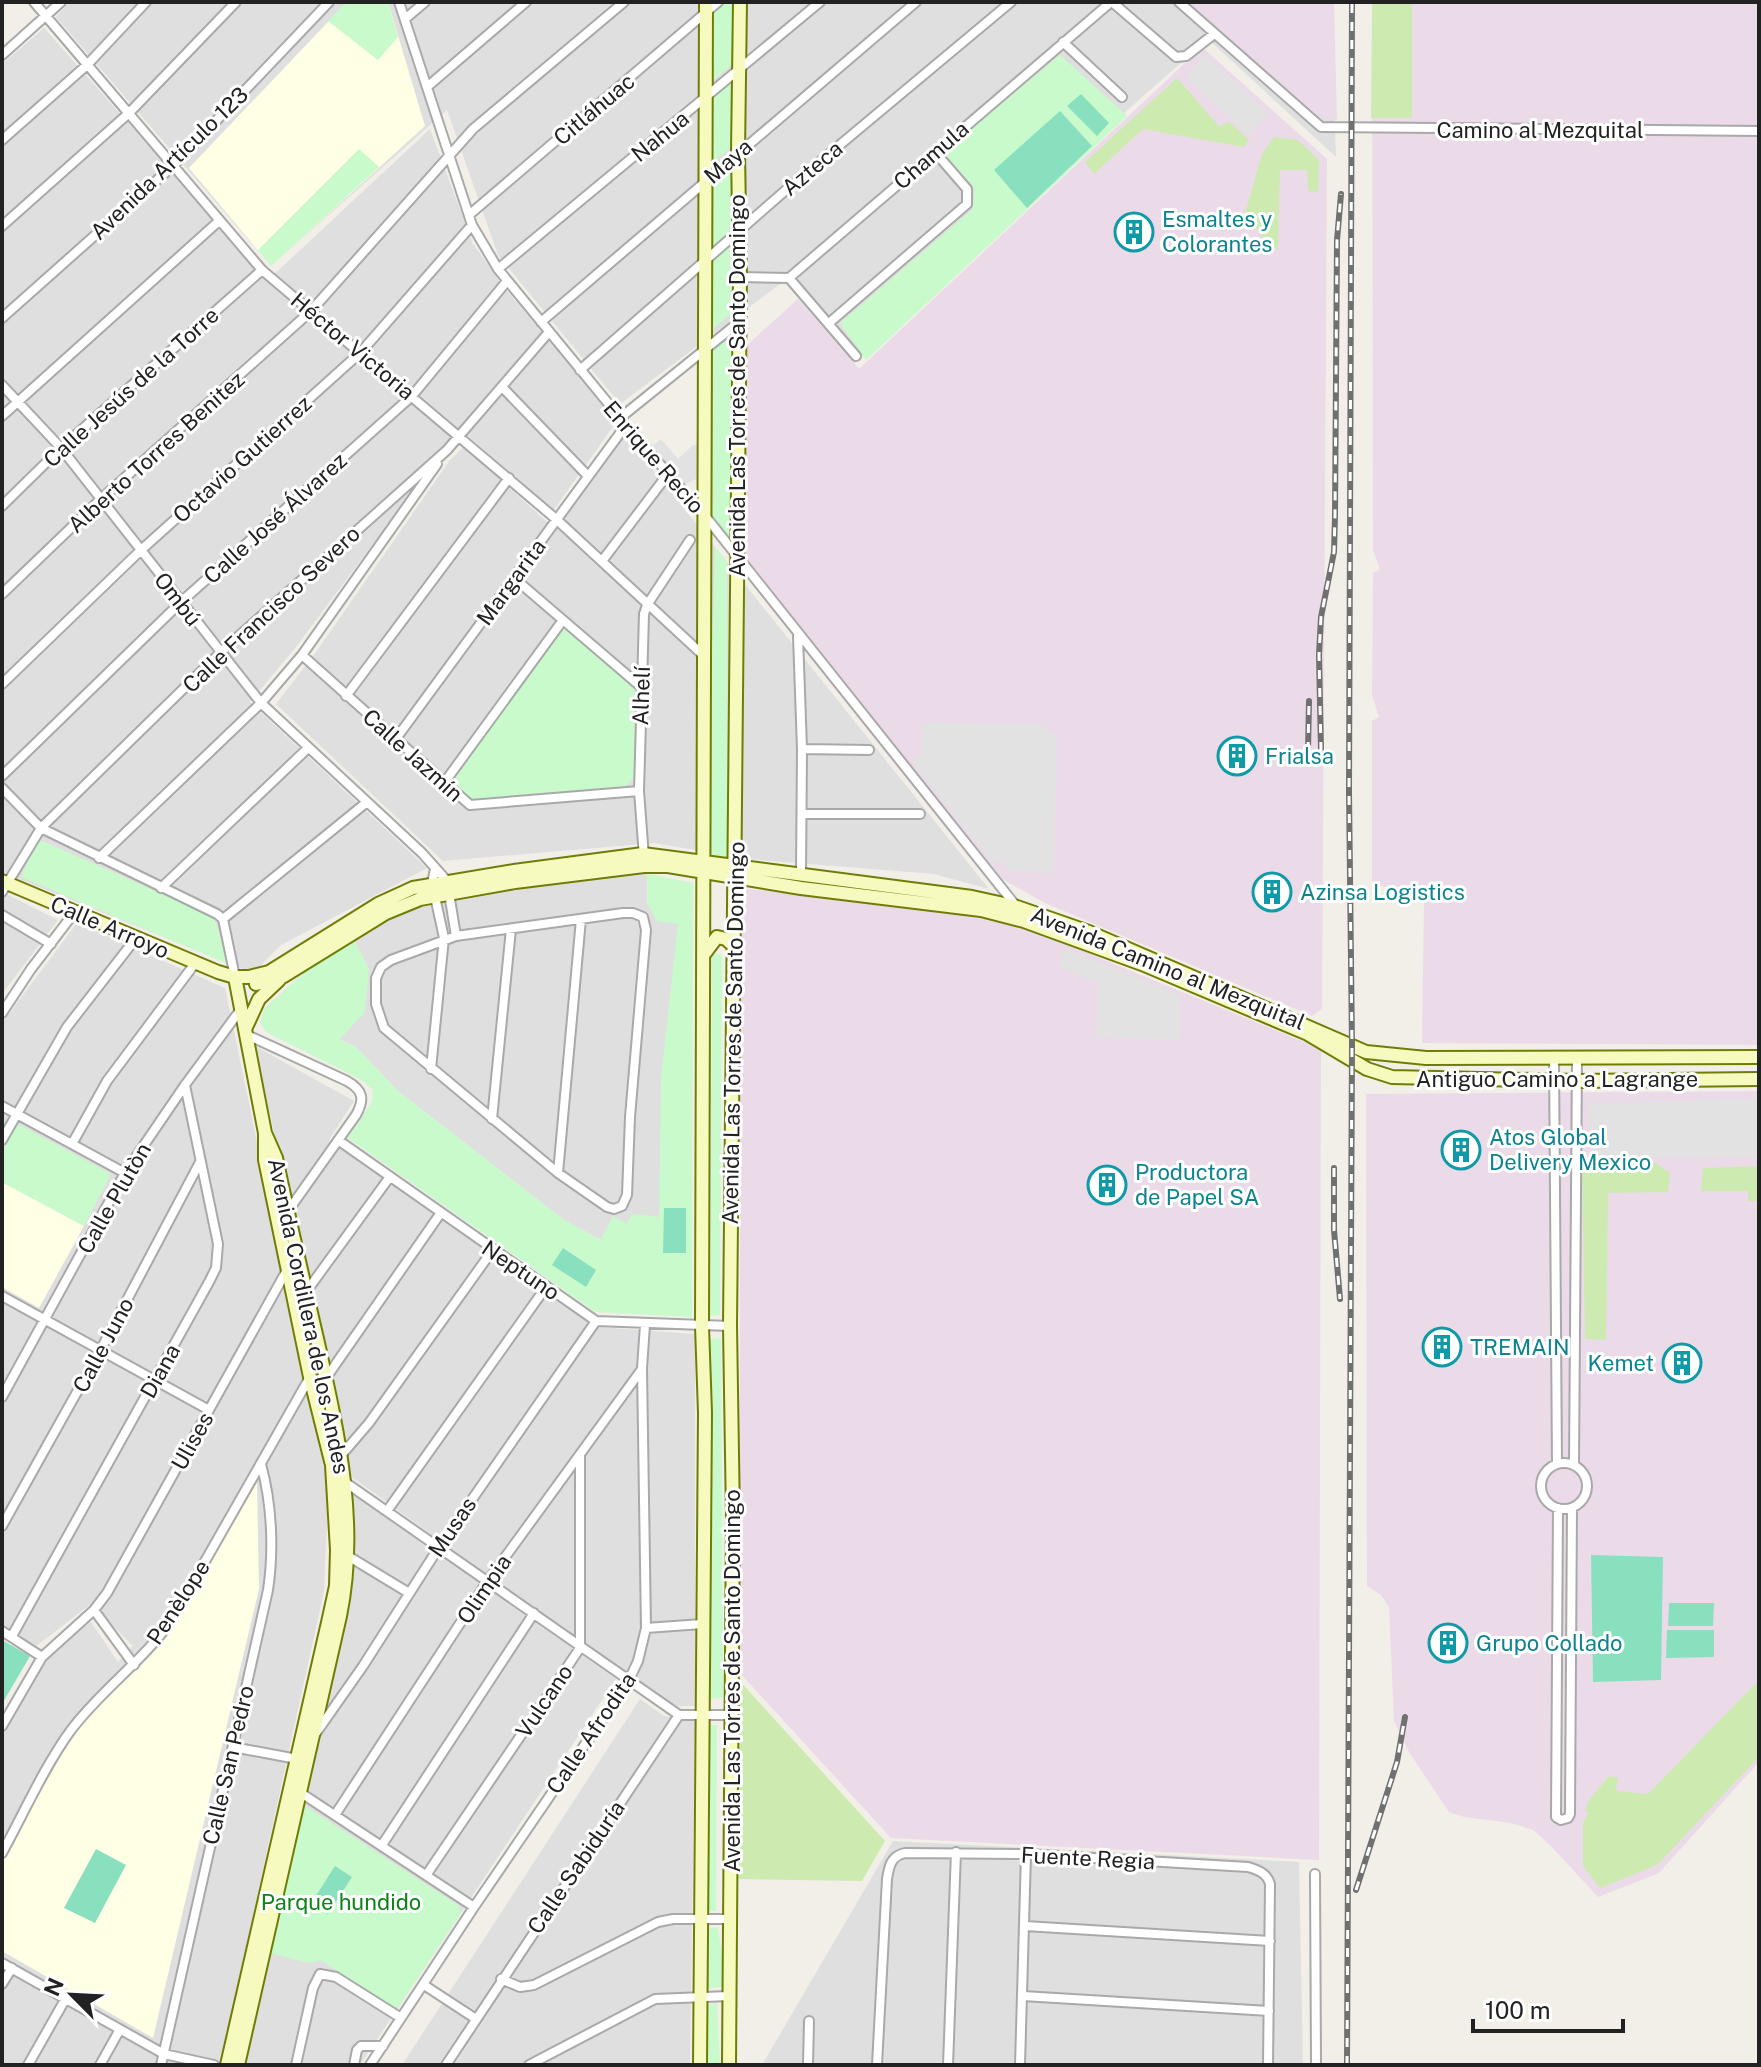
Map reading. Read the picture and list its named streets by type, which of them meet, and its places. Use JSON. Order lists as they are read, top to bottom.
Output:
{
  "streets": {
    "street": [
      "Citláhuac",
      "Camino al Mezquital",
      "Nahua",
      "Chamula",
      "Maya",
      "Avenida Artículo 123",
      "Azteca",
      "Héctor Victoria",
      "Avenida Las Torres de Santo Domingo",
      "Calle Jesús de la Torre",
      "Alberto Torres Benitez",
      "Enrique Recio",
      "Octavio Gutierrez",
      "Calle José Álvarez",
      "Margarita",
      "Ombú",
      "Calle Francisco Severo",
      "Alhelí",
      "Calle Jazmín",
      "Calle Arroyo",
      "Avenida Camino al Mezquital",
      "Antiguo Camino a Lagrange",
      "Calle Plutòn",
      "Neptuno",
      "Avenida Cordillera de los Andes",
      "Calle Juno",
      "Diana",
      "Ulises",
      "Musas",
      "Olimpia",
      "Penèlope",
      "Vulcano",
      "Calle Afrodita",
      "Calle San Pedro",
      "Fuente Regia",
      "Calle Sabiduría"
    ]
  },
  "crossings": [
    ["Citláhuac", "Avenida Las Torres de Santo Domingo"],
    ["Citláhuac", "Enrique Recio"],
    ["Nahua", "Avenida Las Torres de Santo Domingo"],
    ["Nahua", "Enrique Recio"],
    ["Maya", "Avenida Las Torres de Santo Domingo"],
    ["Maya", "Enrique Recio"],
    ["Avenida Artículo 123", "Héctor Victoria"],
    ["Azteca", "Avenida Las Torres de Santo Domingo"],
    ["Azteca", "Enrique Recio"],
    ["Héctor Victoria", "Avenida Las Torres de Santo Domingo"],
    ["Héctor Victoria", "Calle Jesús de la Torre"],
    ["Héctor Victoria", "Alberto Torres Benitez"],
    ["Héctor Victoria", "Octavio Gutierrez"],
    ["Héctor Victoria", "Calle José Álvarez"],
    ["Héctor Victoria", "Margarita"],
    ["Héctor Victoria", "Calle Francisco Severo"],
    ["Héctor Victoria", "Alhelí"],
    ["Avenida Las Torres de Santo Domingo", "Enrique Recio"],
    ["Avenida Las Torres de Santo Domingo", "Margarita"],
    ["Avenida Las Torres de Santo Domingo", "Avenida Camino al Mezquital"],
    ["Avenida Las Torres de Santo Domingo", "Neptuno"],
    ["Calle Jesús de la Torre", "Ombú"],
    ["Alberto Torres Benitez", "Enrique Recio"],
    ["Alberto Torres Benitez", "Ombú"],
    ["Enrique Recio", "Octavio Gutierrez"],
    ["Enrique Recio", "Calle José Álvarez"],
    ["Enrique Recio", "Margarita"],
    ["Enrique Recio", "Calle Francisco Severo"],
    ["Enrique Recio", "Avenida Camino al Mezquital"],
    ["Octavio Gutierrez", "Ombú"],
    ["Calle José Álvarez", "Ombú"],
    ["Margarita", "Calle Jazmín"],
    ["Ombú", "Calle Francisco Severo"],
    ["Ombú", "Avenida Camino al Mezquital"],
    ["Calle Francisco Severo", "Calle Arroyo"],
    ["Alhelí", "Calle Jazmín"],
    ["Alhelí", "Avenida Camino al Mezquital"],
    ["Calle Arroyo", "Avenida Camino al Mezquital"],
    ["Calle Arroyo", "Avenida Cordillera de los Andes"],
    ["Avenida Camino al Mezquital", "Antiguo Camino a Lagrange"],
    ["Avenida Camino al Mezquital", "Avenida Cordillera de los Andes"],
    ["Calle Plutòn", "Avenida Cordillera de los Andes"],
    ["Calle Plutòn", "Diana"],
    ["Neptuno", "Musas"],
    ["Neptuno", "Calle Afrodita"],
    ["Avenida Cordillera de los Andes", "Ulises"],
    ["Avenida Cordillera de los Andes", "Musas"],
    ["Avenida Cordillera de los Andes", "Penèlope"],
    ["Calle Juno", "Diana"],
    ["Olimpia", "Vulcano"],
    ["Olimpia", "Calle Afrodita"],
    ["Penèlope", "Calle San Pedro"]
  ],
  "parks": ["Parque hundido"],
  "places": {
    "building": [
      "Esmaltes y Colorantes",
      "Frialsa",
      "Azinsa Logistics",
      "Atos Global Delivery Mexico",
      "Productora de Papel SA",
      "TREMAIN",
      "Kemet",
      "Grupo Collado"
    ]
  },
  "scale_bar": "100 m",
  "north": "top left"
}
